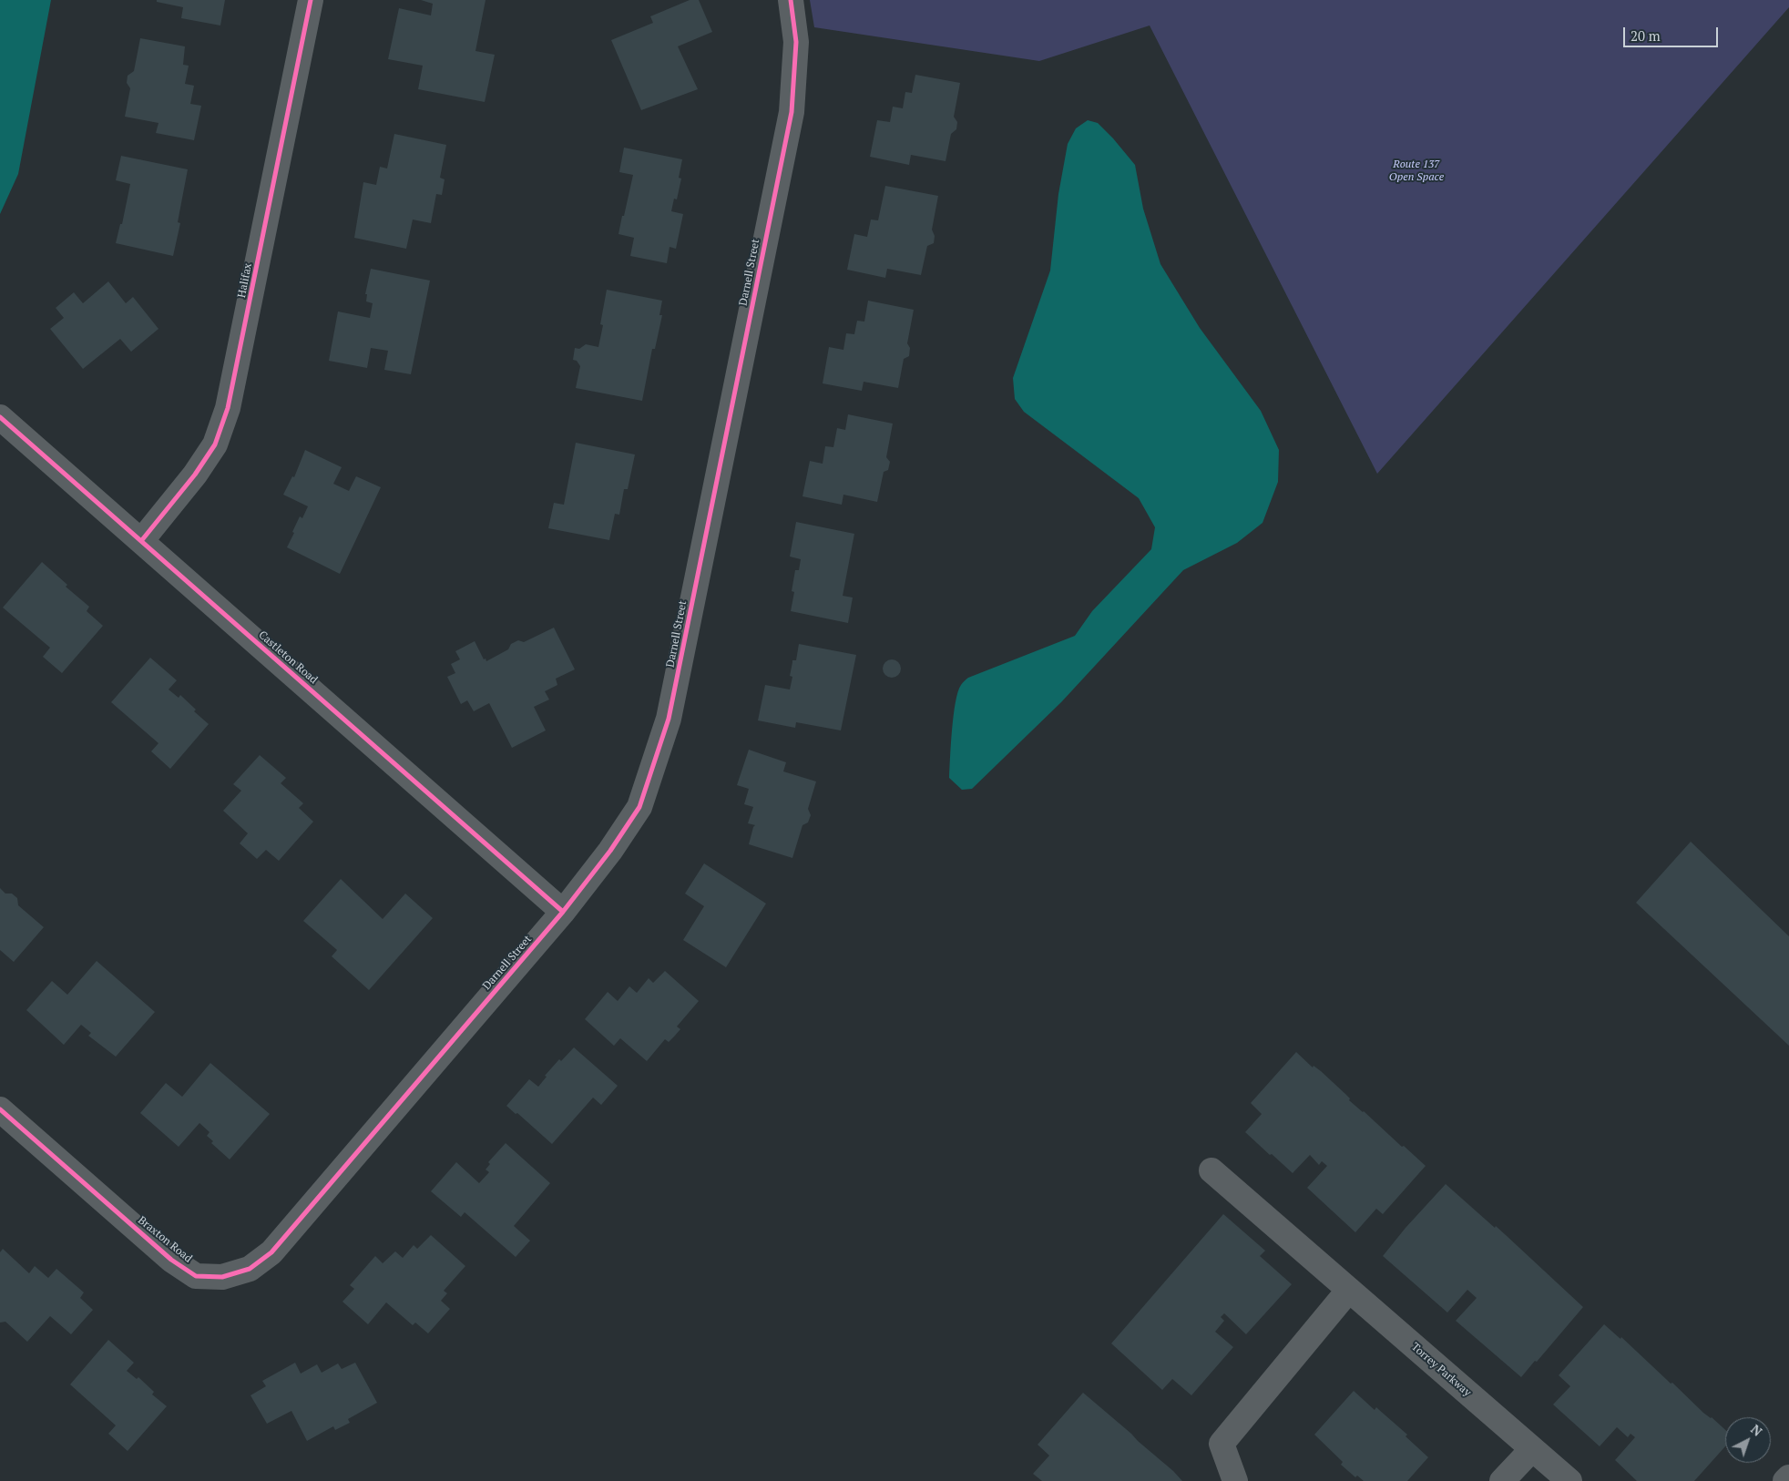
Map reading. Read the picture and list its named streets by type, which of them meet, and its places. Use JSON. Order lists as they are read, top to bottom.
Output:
{
  "streets": {
    "street": [
      "Darnell Street",
      "Halifax",
      "Castleton Road",
      "Braxton Road",
      "Torrey Parkway"
    ]
  },
  "crossings": [
    ["Darnell Street", "Castleton Road"],
    ["Darnell Street", "Braxton Road"],
    ["Halifax", "Castleton Road"]
  ],
  "parks": ["Route 137 Open Space"],
  "scale_bar": "20 m",
  "north": "top right"
}
